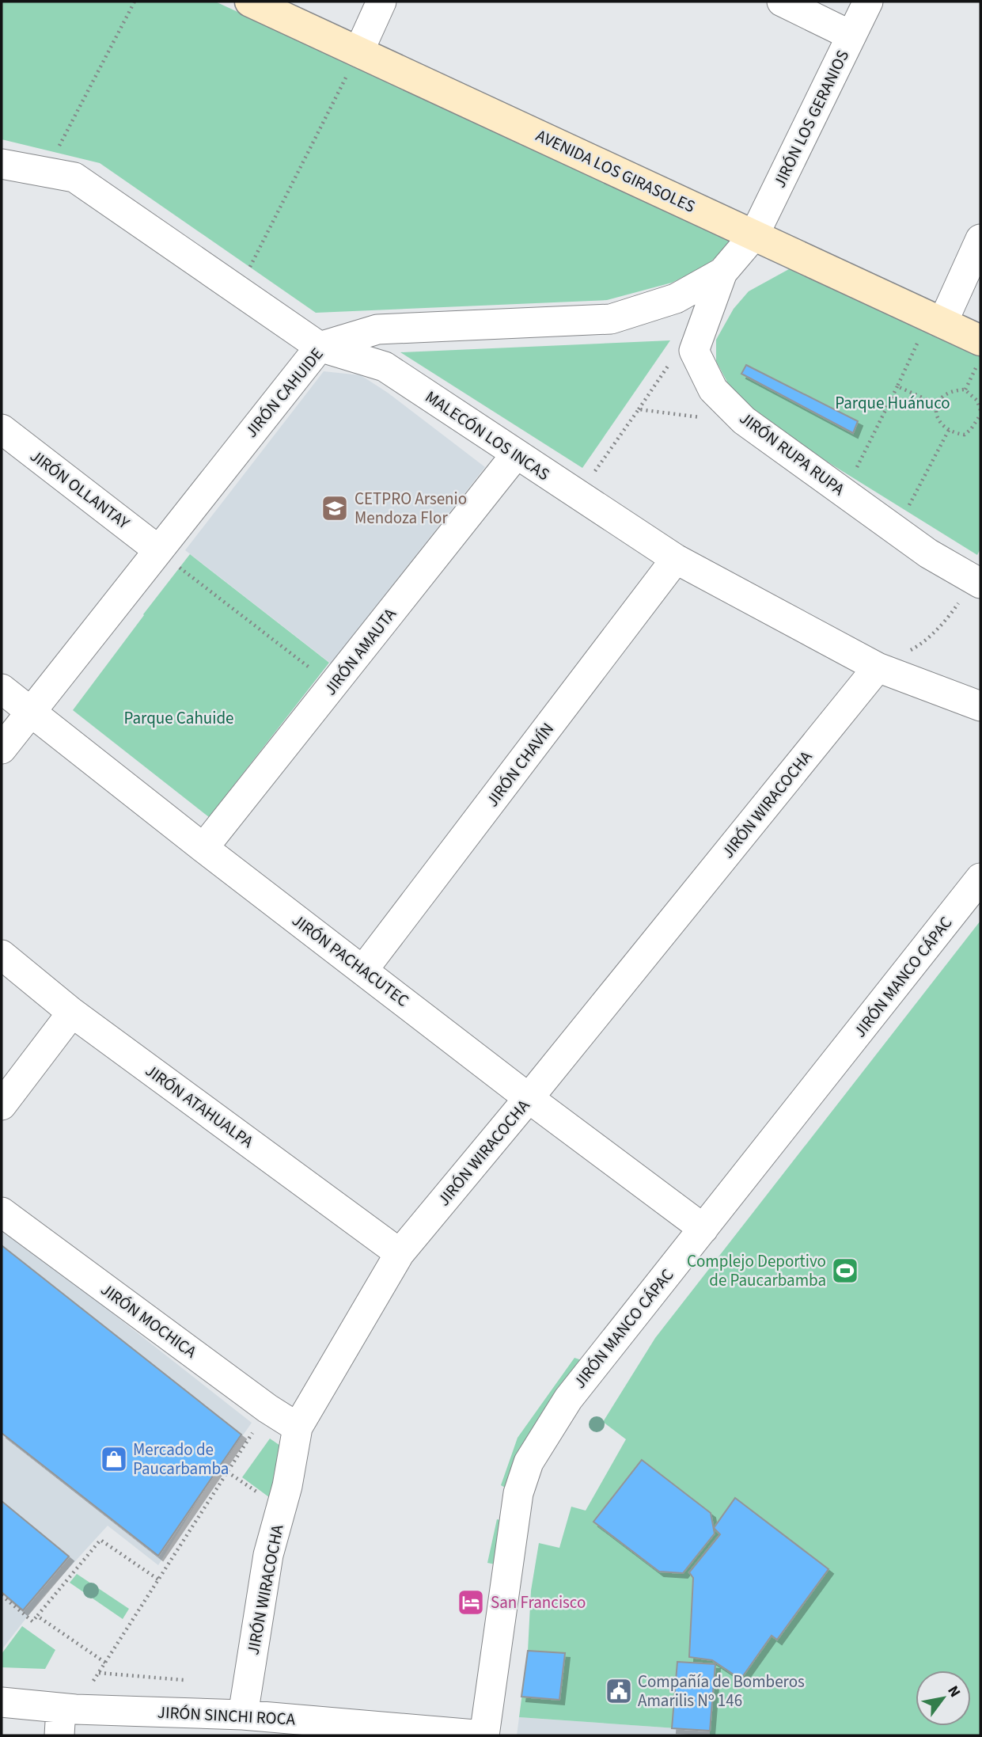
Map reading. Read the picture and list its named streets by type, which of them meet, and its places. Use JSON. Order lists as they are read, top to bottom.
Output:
{
  "streets": {
    "main road": ["AVENIDA LOS GIRASOLES"],
    "street": [
      "JIRÓN LOS GERANIOS",
      "JIRÓN CAHUIDE",
      "MALECÓN LOS INCAS",
      "JIRÓN RUPA RUPA",
      "JIRÓN OLLANTAY",
      "JIRÓN AMAUTA",
      "JIRÓN CHAVÍN",
      "JIRÓN WIRACOCHA",
      "JIRÓN PACHACUTEC",
      "JIRÓN MANCO CÁPAC",
      "JIRÓN ATAHUALPA",
      "JIRÓN MOCHICA",
      "JIRÓN SINCHI ROCA"
    ]
  },
  "crossings": [
    ["JIRÓN LOS GERANIOS", "AVENIDA LOS GIRASOLES"],
    ["JIRÓN LOS GERANIOS", "JIRÓN CAHUIDE"],
    ["AVENIDA LOS GIRASOLES", "JIRÓN CAHUIDE"],
    ["JIRÓN CAHUIDE", "MALECÓN LOS INCAS"],
    ["JIRÓN CAHUIDE", "JIRÓN OLLANTAY"],
    ["JIRÓN CAHUIDE", "JIRÓN PACHACUTEC"],
    ["MALECÓN LOS INCAS", "JIRÓN AMAUTA"],
    ["MALECÓN LOS INCAS", "JIRÓN CHAVÍN"],
    ["MALECÓN LOS INCAS", "JIRÓN WIRACOCHA"],
    ["JIRÓN AMAUTA", "JIRÓN PACHACUTEC"],
    ["JIRÓN CHAVÍN", "JIRÓN PACHACUTEC"],
    ["JIRÓN WIRACOCHA", "JIRÓN PACHACUTEC"],
    ["JIRÓN WIRACOCHA", "JIRÓN ATAHUALPA"],
    ["JIRÓN WIRACOCHA", "JIRÓN MOCHICA"],
    ["JIRÓN WIRACOCHA", "JIRÓN SINCHI ROCA"],
    ["JIRÓN PACHACUTEC", "JIRÓN MANCO CÁPAC"],
    ["JIRÓN MANCO CÁPAC", "JIRÓN SINCHI ROCA"]
  ],
  "parks": ["Parque Huánuco", "Parque Cahuide"],
  "places": {
    "school or university": ["CETPRO Arsenio Mendoza Flor"],
    "sports": ["Complejo Deportivo de Paucarbamba"],
    "shop": ["Mercado de Paucarbamba"],
    "hotel": ["San Francisco"],
    "public building": ["Compañía de Bomberos Amarilis Nº 146"]
  },
  "north": "top right"
}
